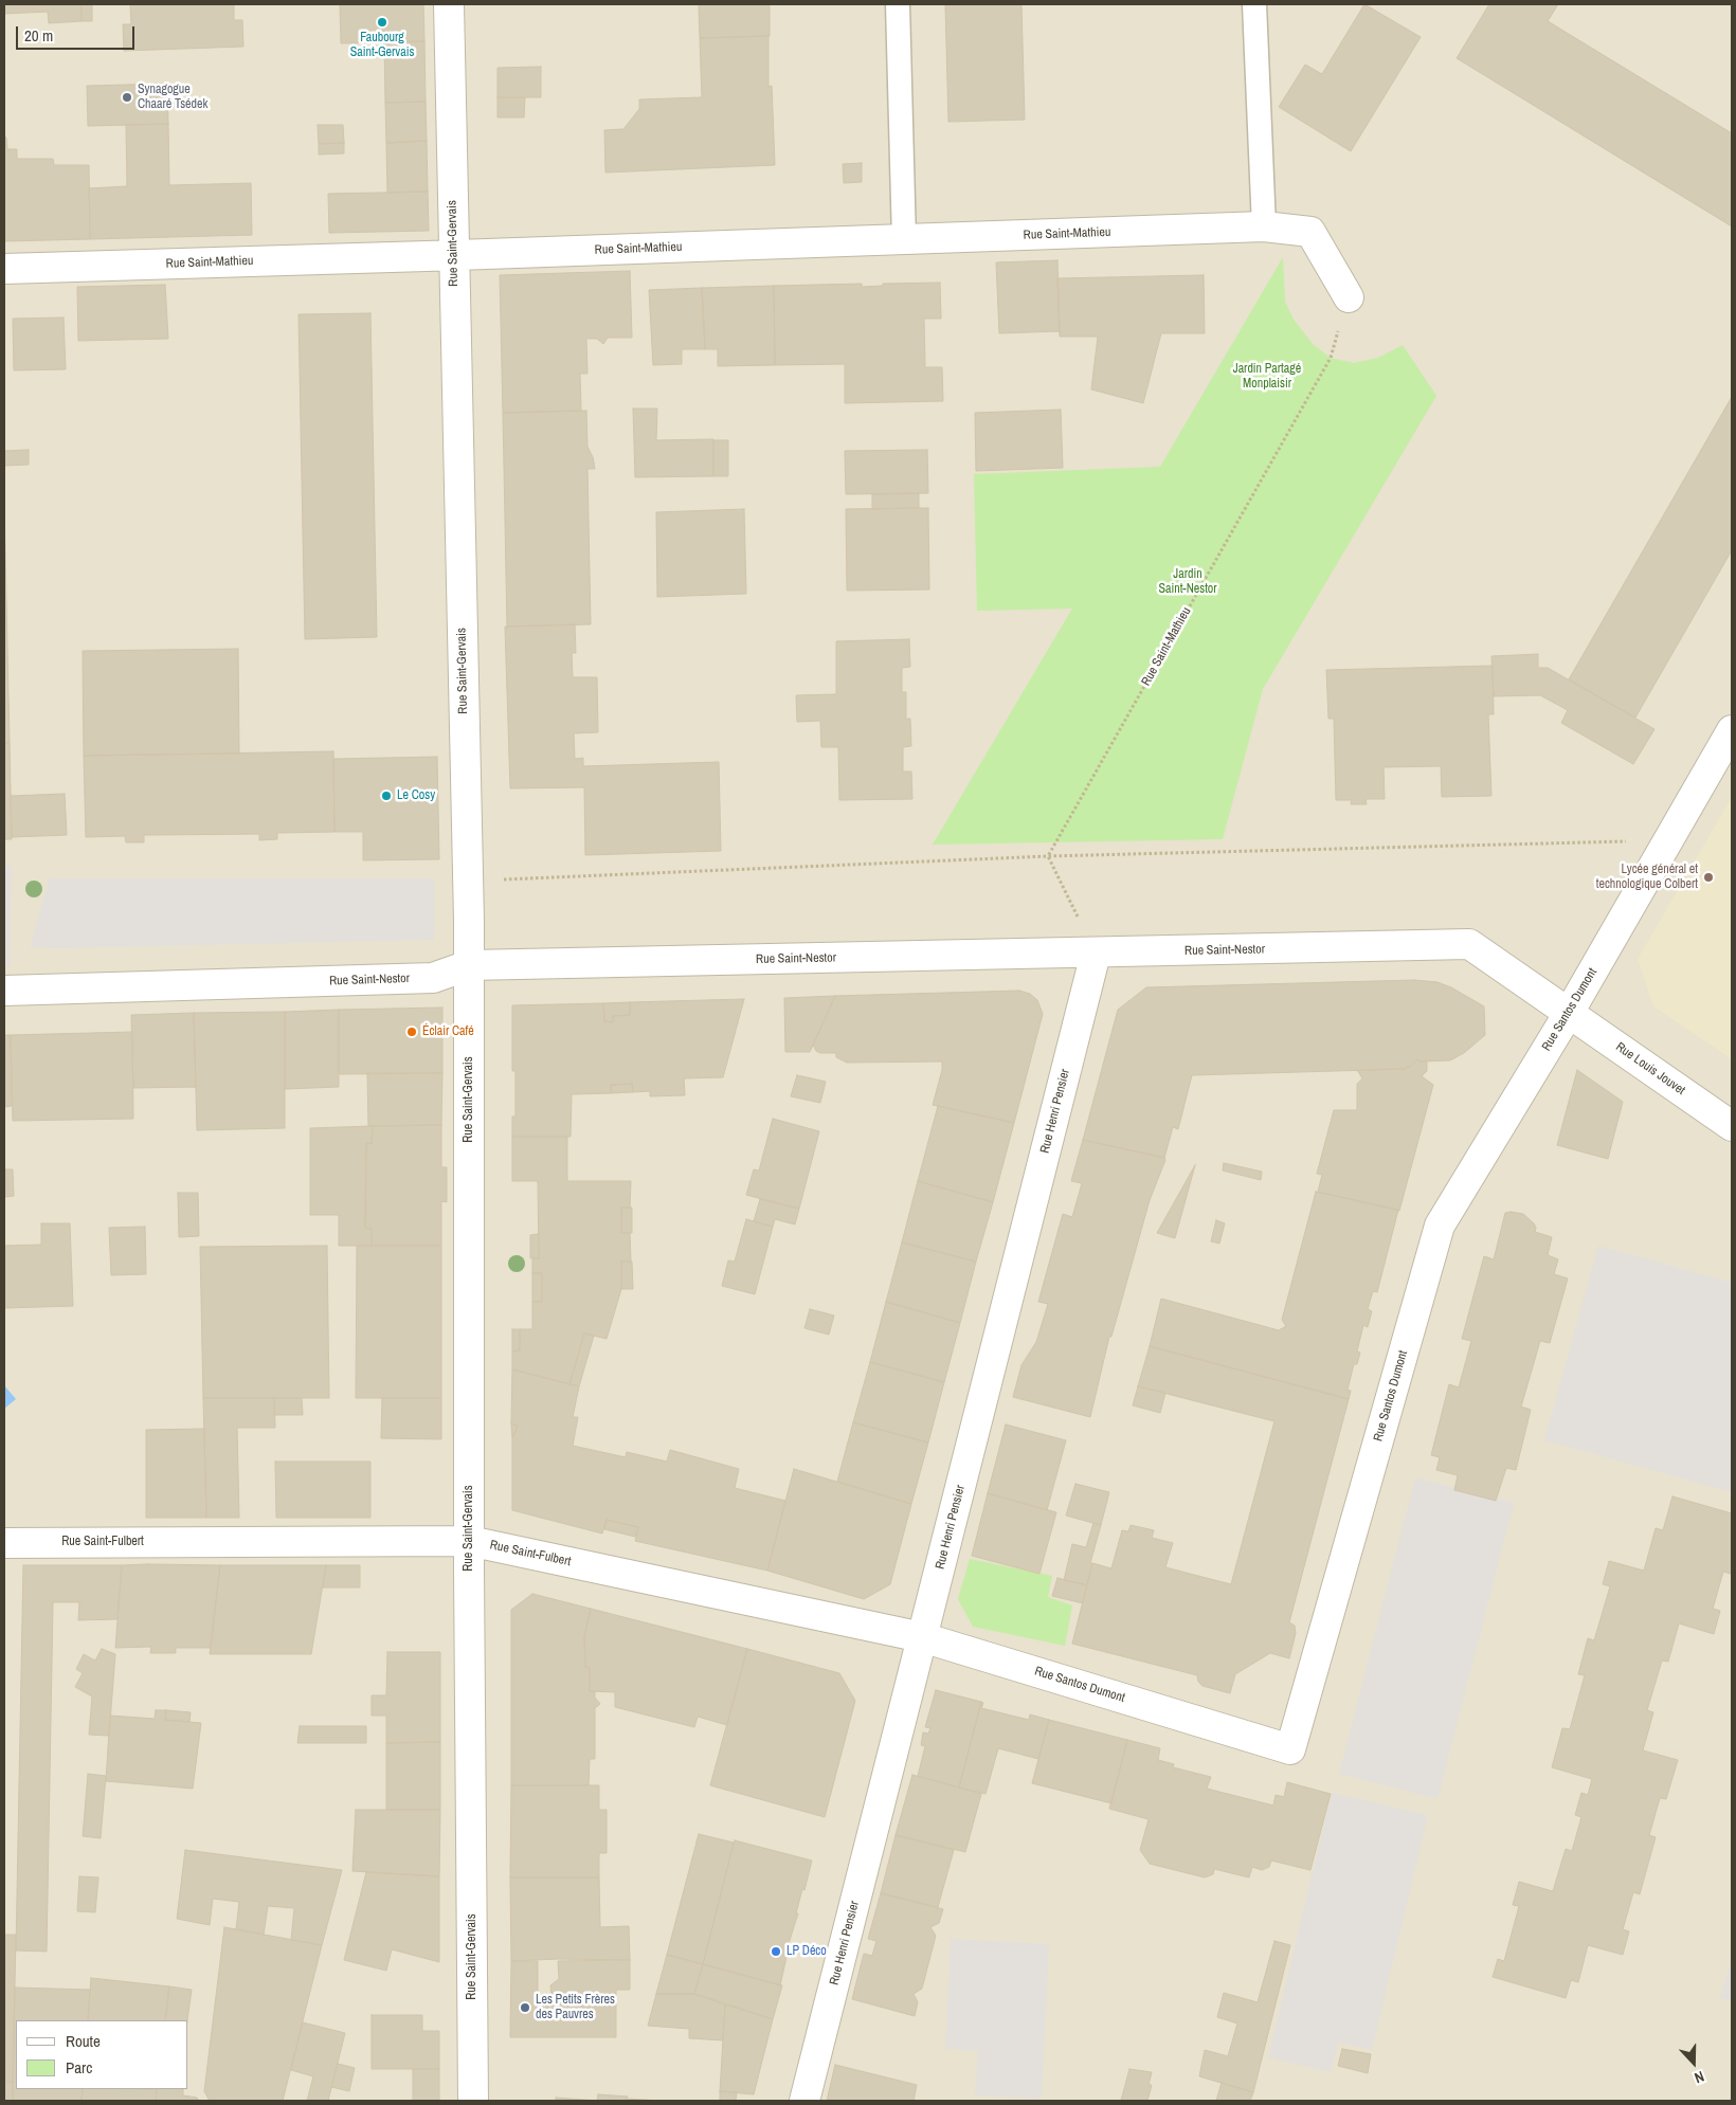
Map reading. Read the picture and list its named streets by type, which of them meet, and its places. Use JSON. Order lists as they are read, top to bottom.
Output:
{
  "streets": {
    "street": [
      "Rue Saint-Mathieu",
      "Rue Saint-Gervais",
      "Rue Saint-Nestor",
      "Rue Santos Dumont",
      "Rue Louis Jouvet",
      "Rue Henri Pensier",
      "Rue Saint-Fulbert"
    ]
  },
  "crossings": [
    ["Rue Saint-Mathieu", "Rue Saint-Gervais"],
    ["Rue Saint-Gervais", "Rue Saint-Nestor"],
    ["Rue Saint-Gervais", "Rue Saint-Fulbert"],
    ["Rue Saint-Nestor", "Rue Santos Dumont"],
    ["Rue Saint-Nestor", "Rue Louis Jouvet"],
    ["Rue Saint-Nestor", "Rue Henri Pensier"],
    ["Rue Santos Dumont", "Rue Louis Jouvet"],
    ["Rue Santos Dumont", "Rue Henri Pensier"],
    ["Rue Santos Dumont", "Rue Saint-Fulbert"],
    ["Rue Henri Pensier", "Rue Saint-Fulbert"]
  ],
  "parks": ["Jardin Partagé Monplaisir", "Jardin Saint-Nestor"],
  "places": [
    "Faubourg Saint-Gervais",
    "Synagogue Chaaré Tsédek",
    "Le Cosy",
    "Lycée général et technologique Colbert",
    "Éclair Café",
    "LP Déco",
    "Les Petits Frères des Pauvres"
  ],
  "legend": ["Route", "Parc"],
  "scale_bar": "20 m",
  "north": "bottom"
}
